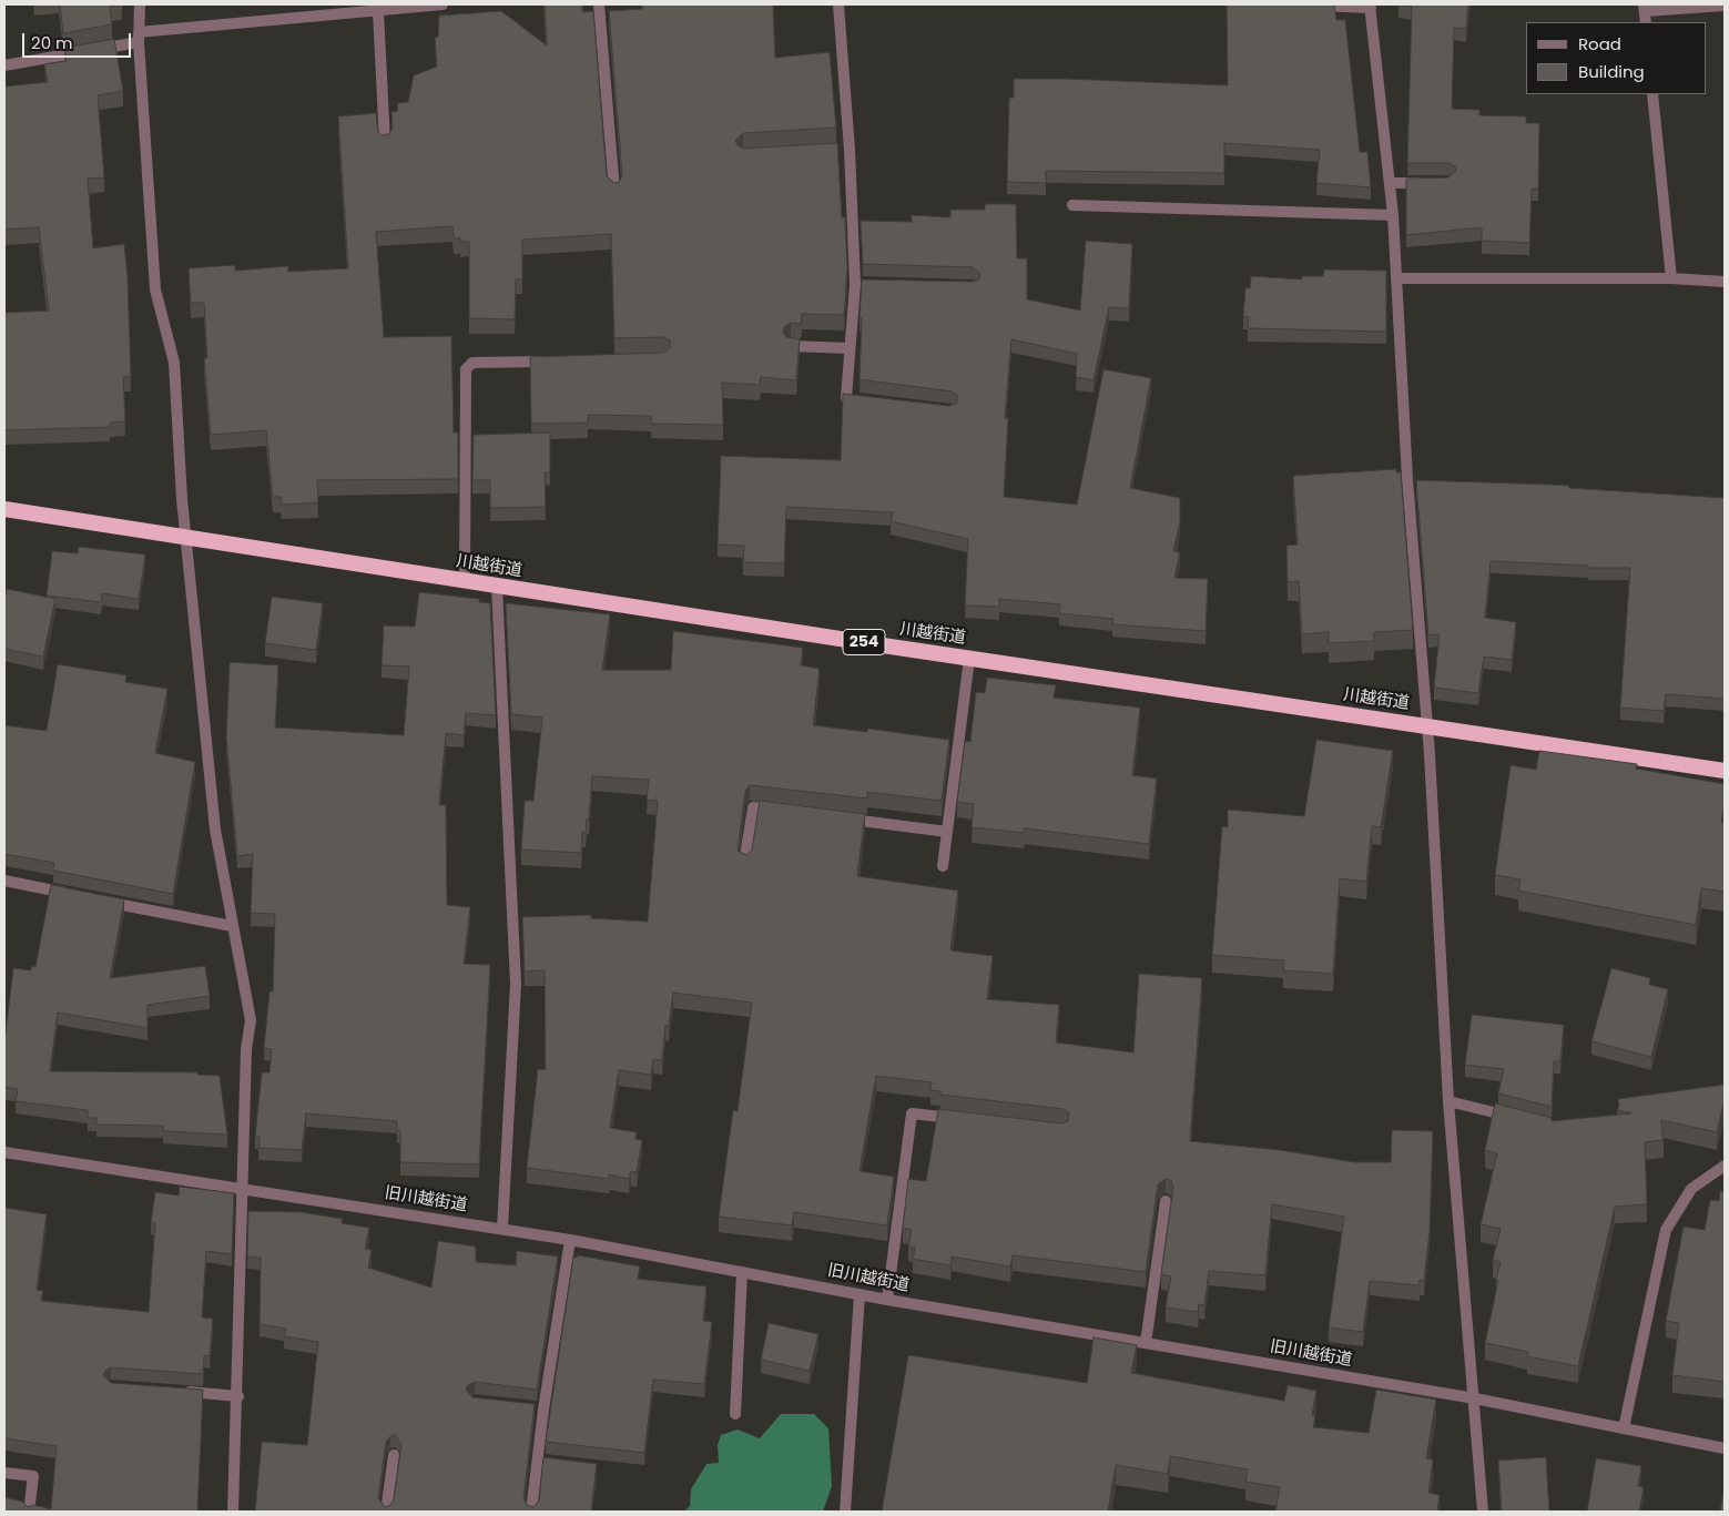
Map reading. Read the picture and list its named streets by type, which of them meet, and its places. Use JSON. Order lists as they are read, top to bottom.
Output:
{
  "streets": {
    "highway": ["川越街道", "254"],
    "street": ["旧川越街道"]
  },
  "legend": ["Road", "Building"],
  "scale_bar": "20 m"
}
